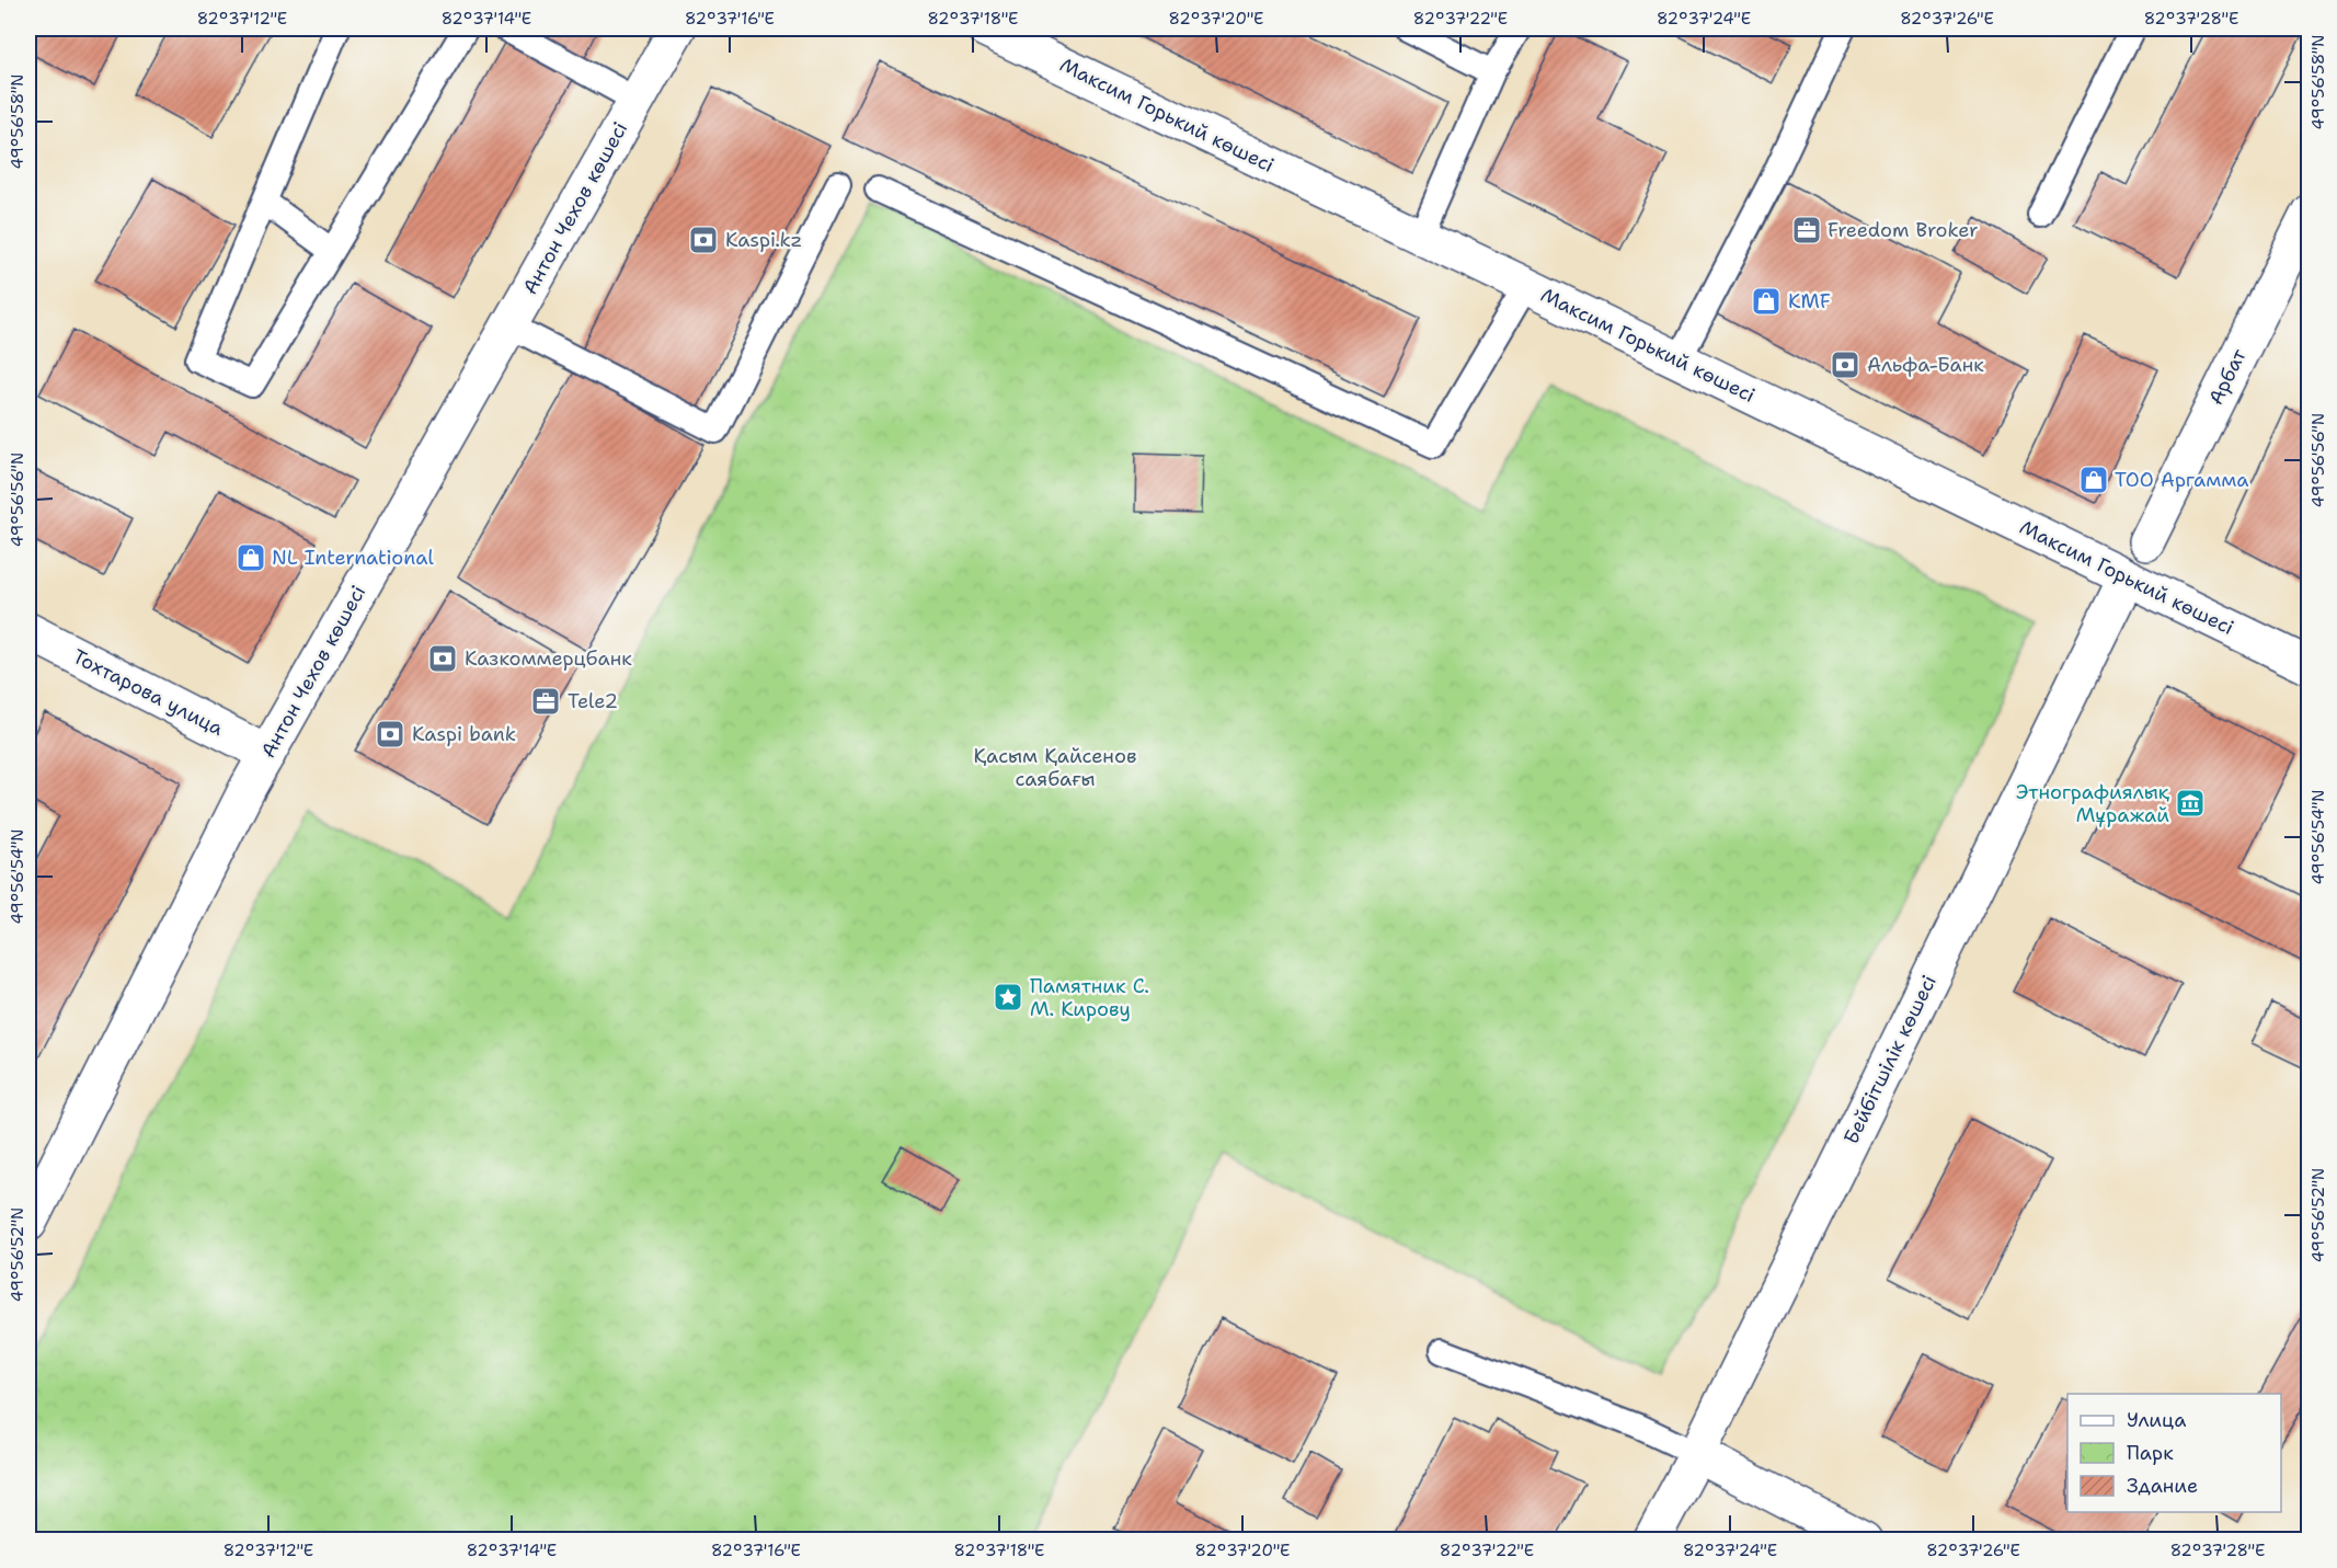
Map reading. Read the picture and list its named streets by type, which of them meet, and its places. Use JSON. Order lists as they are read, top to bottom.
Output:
{
  "streets": {
    "street": [
      "Максим Горький көшесі",
      "Антон Чехов көшесі",
      "Арбат",
      "Тохтарова улица",
      "Бейбітшілік көшесі"
    ]
  },
  "crossings": [
    ["Максим Горький көшесі", "Бейбітшілік көшесі"],
    ["Антон Чехов көшесі", "Тохтарова улица"]
  ],
  "parks": ["Қасым Қайсенов саябағы"],
  "places": {
    "office": ["Freedom Broker", "Tele2"],
    "bank": [
      "Kaspi.kz",
      "Альфа-Банк",
      "Казкоммерцбанк",
      "Kaspi bank"
    ],
    "shop": ["KMF", "ТОО Аргамма", "NL International"],
    "museum": ["Этнографиялық Мұражай"],
    "place": ["Памятник С. М. Кирову"]
  },
  "legend": ["Улица", "Парк", "Здание"],
  "coordinates": [
    "82°37'12\"E",
    "82°37'14\"E",
    "82°37'16\"E",
    "82°37'18\"E",
    "82°37'20\"E",
    "82°37'22\"E",
    "82°37'24\"E",
    "82°37'26\"E",
    "82°37'28\"E",
    "49°56'58\"N",
    "49°56'56\"N",
    "49°56'54\"N",
    "49°56'52\"N"
  ]
}
